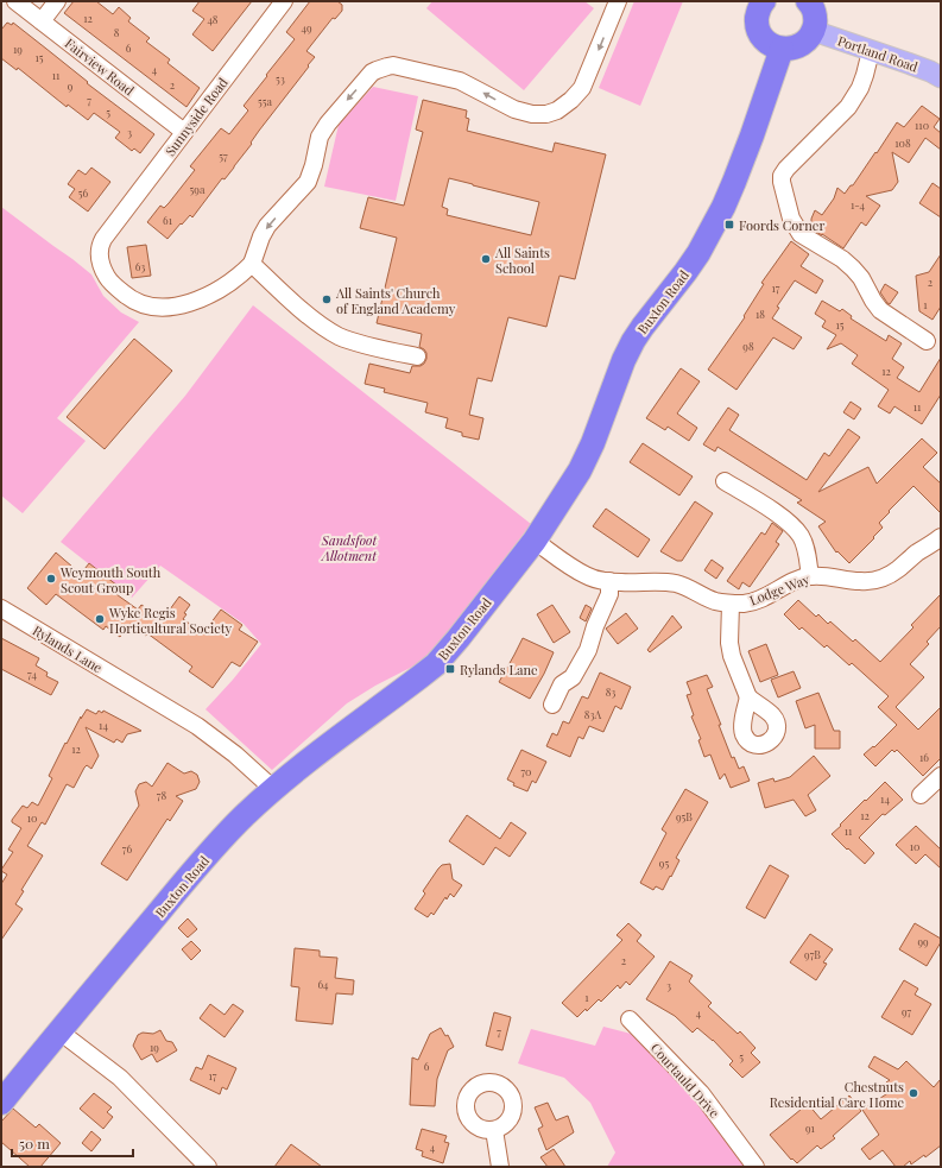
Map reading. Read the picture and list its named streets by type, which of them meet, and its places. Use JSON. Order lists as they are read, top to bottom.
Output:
{
  "streets": {
    "highway": ["Buxton Road"],
    "main road": ["Portland Road"],
    "street": [
      "Fairview Road",
      "Sunnyside Road",
      "Lodge Way",
      "Rylands Lane",
      "Courtauld Drive"
    ]
  },
  "crossings": [
    ["Fairview Road", "Sunnyside Road"],
    ["Buxton Road", "Lodge Way"],
    ["Buxton Road", "Rylands Lane"]
  ],
  "parks": ["Sandsfoot Allotment"],
  "places": {
    "transit": ["Foords Corner", "Rylands Lane"],
    "other": [
      "All Saints School",
      "All Saints' Church of England Academy",
      "Weymouth South Scout Group",
      "Wyke Regis Horticultural Society",
      "Chestnuts Residential Care Home"
    ]
  },
  "house_numbers": [
    "12",
    "48",
    "49",
    "8",
    "6",
    "19",
    "15",
    "4",
    "11",
    "53",
    "2",
    "9",
    "7",
    "55a",
    "5",
    "110",
    "3",
    "108",
    "57",
    "59a",
    "56",
    "1-4",
    "61",
    "63",
    "2",
    "17",
    "1",
    "18",
    "15",
    "98",
    "12",
    "11",
    "74",
    "83",
    "83A",
    "14",
    "12",
    "16",
    "70",
    "78",
    "14",
    "12",
    "95B",
    "10",
    "11",
    "10",
    "76",
    "95",
    "99",
    "97B",
    "2",
    "64",
    "3",
    "1",
    "97",
    "4",
    "7",
    "19",
    "5",
    "6",
    "17",
    "91",
    "4"
  ],
  "scale_bar": "50 m"
}
